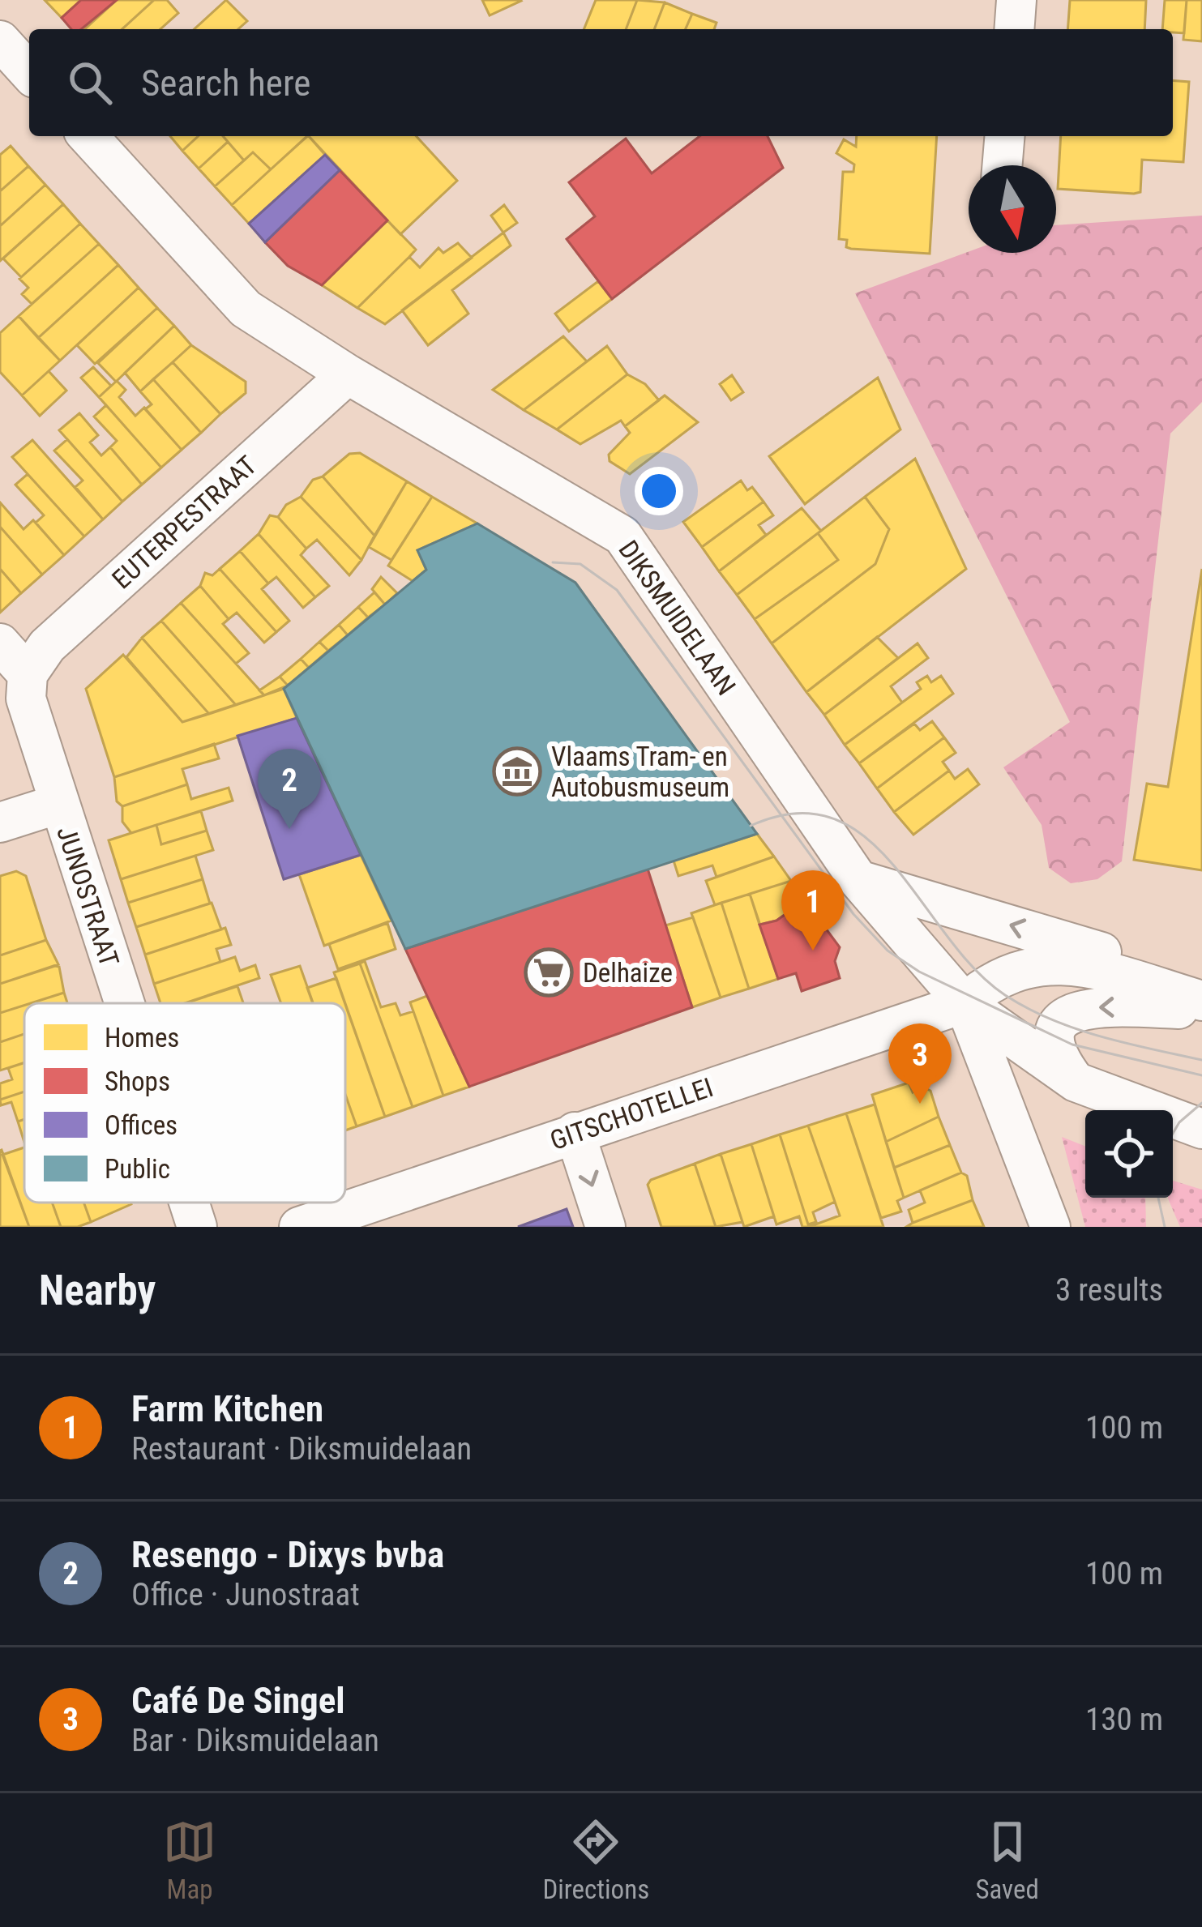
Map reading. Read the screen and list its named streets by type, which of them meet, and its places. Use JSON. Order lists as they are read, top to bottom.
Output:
{
  "streets": {
    "street": [
      "EUTERPESTRAAT",
      "DIKSMUIDELAAN",
      "JUNOSTRAAT",
      "GITSCHOTELLEI"
    ]
  },
  "crossings": [
    ["EUTERPESTRAAT", "DIKSMUIDELAAN"],
    ["EUTERPESTRAAT", "JUNOSTRAAT"],
    ["DIKSMUIDELAAN", "GITSCHOTELLEI"]
  ],
  "places": {
    "museum": ["Vlaams Tram- en Autobusmuseum"],
    "supermarket": ["Delhaize"]
  },
  "legend": [
    "Homes",
    "Shops",
    "Offices",
    "Public"
  ],
  "north": "bottom",
  "page": {
    "search": "Search here",
    "pins": ["2", "1", "3"],
    "heading": ["Nearby", "3 results"],
    "list": [
      {
        "mark": "1",
        "name": "Farm Kitchen",
        "note": "Restaurant · Diksmuidelaan",
        "value": "100 m"
      },
      {
        "mark": "2",
        "name": "Resengo - Dixys bvba",
        "note": "Office · Junostraat",
        "value": "100 m"
      },
      {
        "mark": "3",
        "name": "Café De Singel",
        "note": "Bar · Diksmuidelaan",
        "value": "130 m"
      }
    ],
    "nav": ["Map", "Directions", "Saved"]
  }
}
